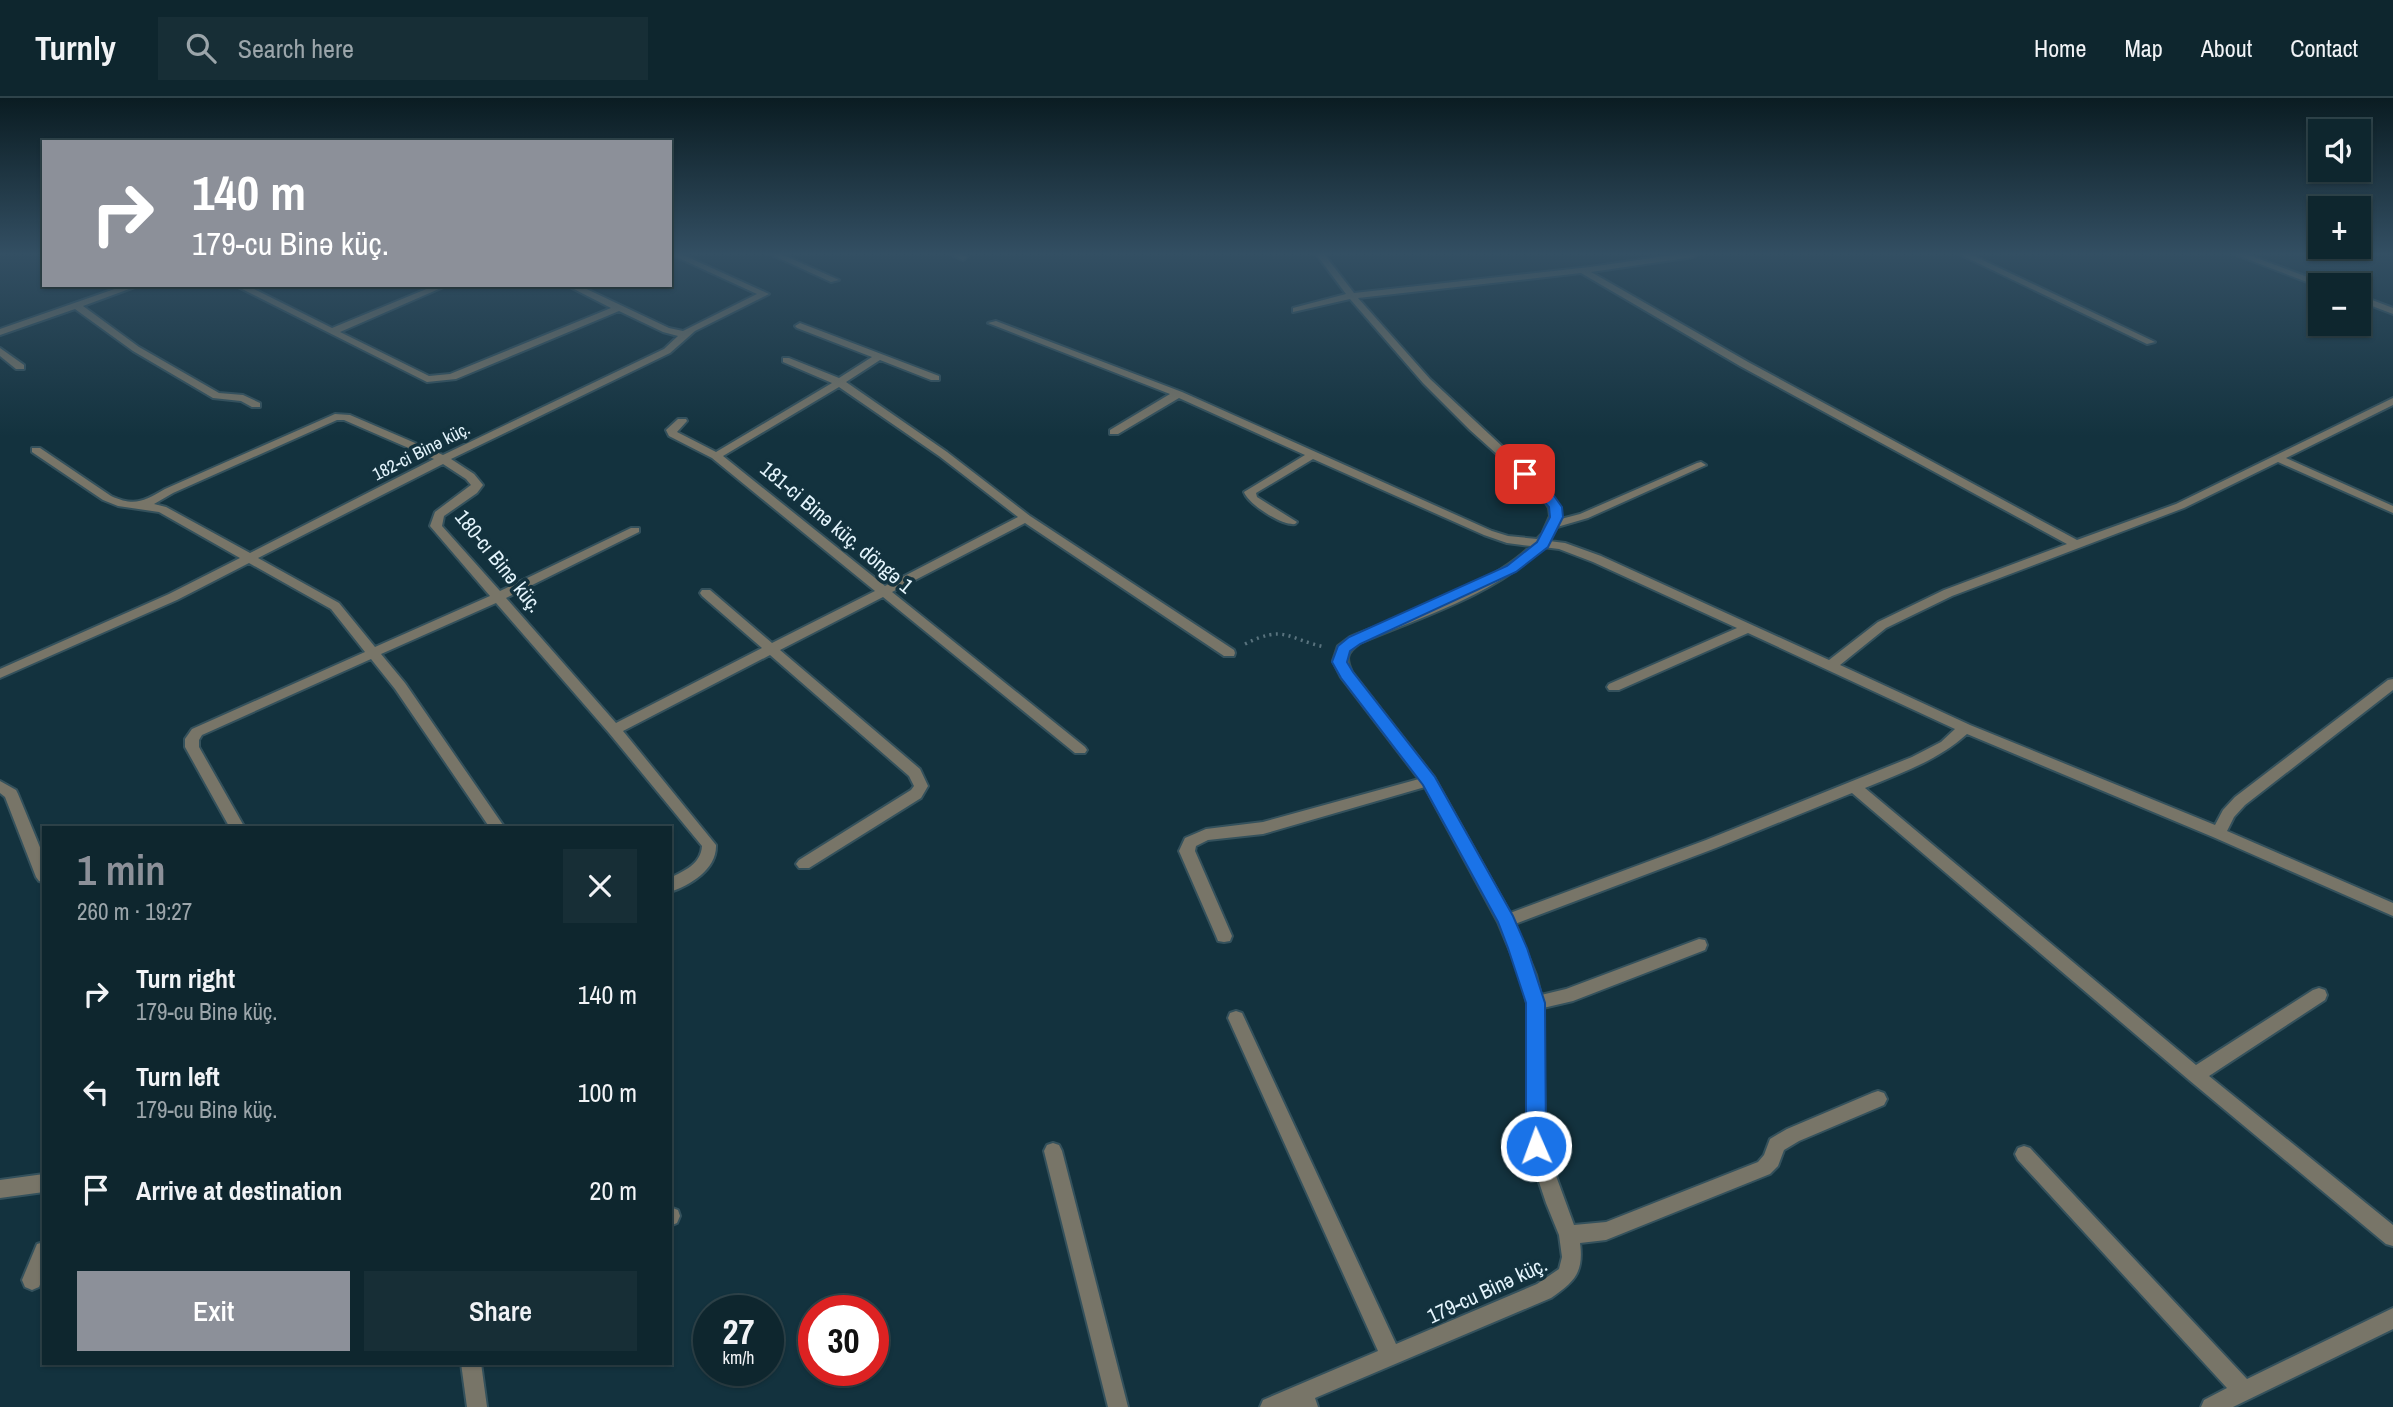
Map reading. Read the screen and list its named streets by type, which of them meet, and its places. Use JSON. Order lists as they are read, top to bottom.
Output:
{
  "streets": {
    "street": [
      "182-ci Binə küç.",
      "181-ci Binə küç. döngə 1",
      "180-cı Binə küç.",
      "179-cu Binə küç."
    ]
  },
  "crossings": [
    ["182-ci Binə küç.", "180-cı Binə küç."]
  ],
  "page": {
    "header": "Turnly",
    "search": "Search here",
    "nav": [
      "Home",
      "Map",
      "About",
      "Contact"
    ],
    "map_buttons": ["+", "−"],
    "turn": ["140 m", "179-cu Binə küç."],
    "heading": ["1 min", "260 m · 19:27"],
    "list": [
      {
        "name": "Turn right",
        "note": "179-cu Binə küç.",
        "value": "140 m"
      },
      {
        "name": "Turn left",
        "note": "179-cu Binə küç.",
        "value": "100 m"
      },
      {
        "name": "Arrive at destination",
        "value": "20 m"
      }
    ],
    "buttons": ["Exit", "Share"],
    "speed": "27 km/h",
    "limit": "30"
  }
}
